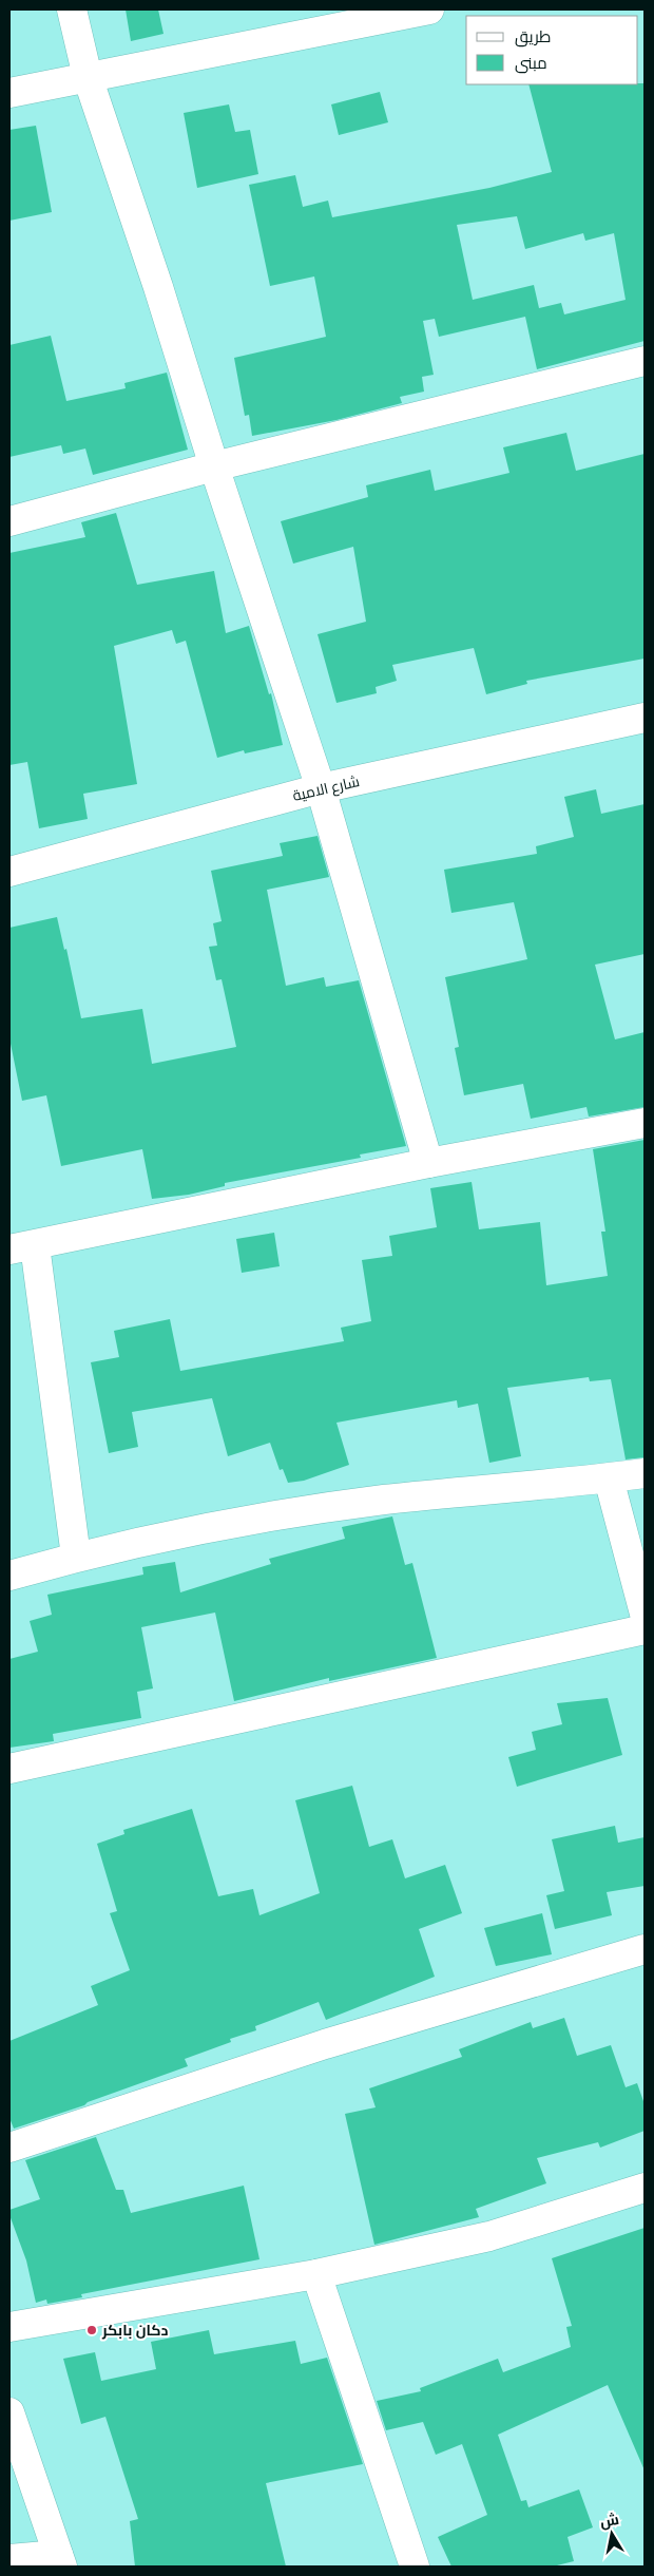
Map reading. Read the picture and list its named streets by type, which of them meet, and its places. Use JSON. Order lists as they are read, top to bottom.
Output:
{
  "streets": {
    "street": ["شارع الامية"]
  },
  "places": ["دكان بابكر"],
  "legend": ["طريق", "مبنى"],
  "north": "top"
}
